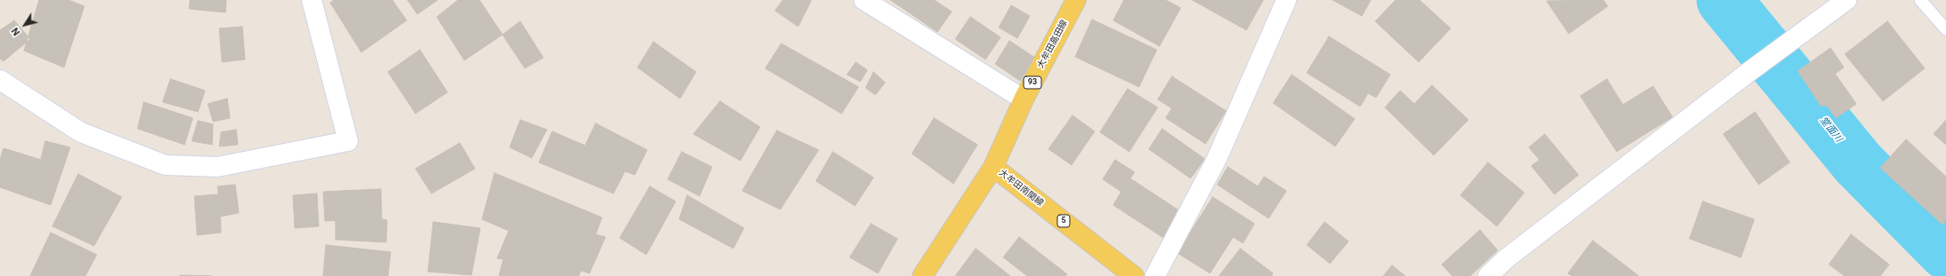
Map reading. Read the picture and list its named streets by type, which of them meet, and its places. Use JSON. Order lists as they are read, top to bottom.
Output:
{
  "streets": {
    "main road": [
      "大牟田高田線",
      "93",
      "大牟田南関線",
      "5"
    ]
  },
  "crossings": [
    ["大牟田高田線", "大牟田南関線"]
  ],
  "water": ["堂面川"],
  "north": "bottom left"
}
